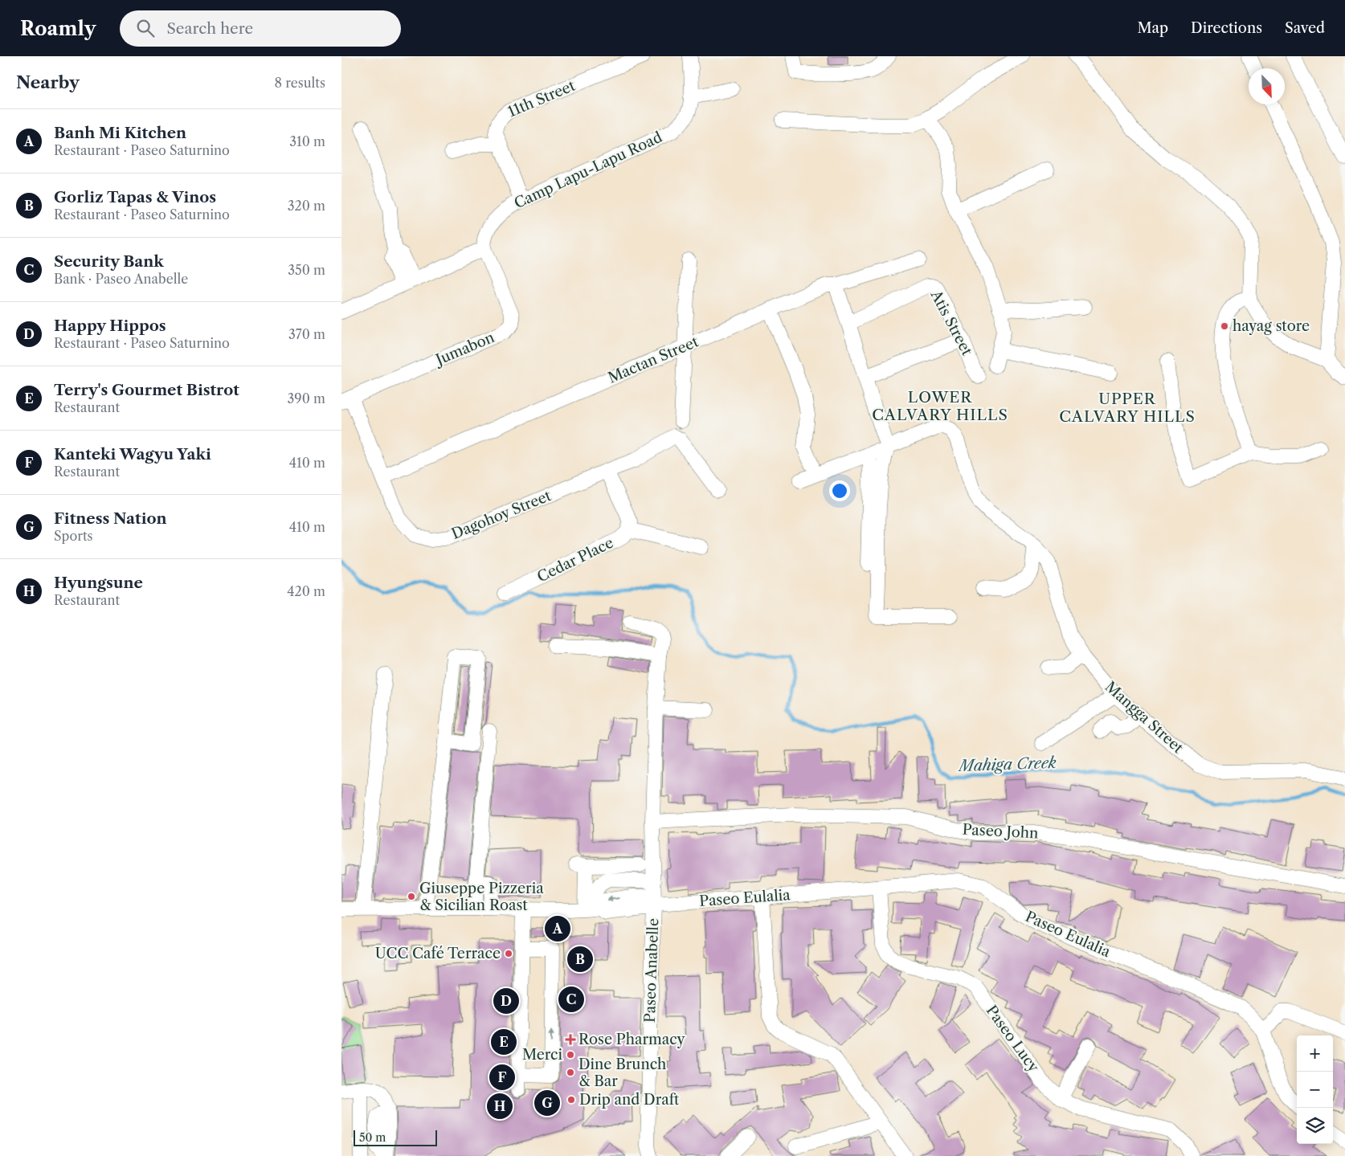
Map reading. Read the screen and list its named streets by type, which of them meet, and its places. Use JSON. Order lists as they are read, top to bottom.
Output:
{
  "streets": {
    "street": [
      "11th Street",
      "Camp Lapu-Lapu Road",
      "Atis Street",
      "Jumabon",
      "Mactan Street",
      "Dagohoy Street",
      "Cedar Place",
      "Mangga Street",
      "Paseo John",
      "Paseo Eulalia",
      "Paseo Anabelle",
      "Paseo Lucy"
    ]
  },
  "crossings": [
    ["11th Street", "Camp Lapu-Lapu Road"],
    ["Camp Lapu-Lapu Road", "Jumabon"],
    ["Jumabon", "Dagohoy Street"],
    ["Mactan Street", "Dagohoy Street"],
    ["Dagohoy Street", "Cedar Place"],
    ["Paseo John", "Paseo Anabelle"],
    ["Paseo Eulalia", "Paseo Anabelle"],
    ["Paseo Eulalia", "Paseo Lucy"]
  ],
  "districts": ["LOWER CALVARY HILLS", "UPPER CALVARY HILLS"],
  "water": ["Mahiga Creek"],
  "places": {
    "other": [
      "hayag store",
      "Giuseppe Pizzeria & Sicilian Roast",
      "UCC Café Terrace",
      "Merci",
      "Dine Brunch & Bar",
      "Drip and Draft"
    ],
    "health": ["Rose Pharmacy"]
  },
  "scale_bar": "50 m",
  "north": "bottom right",
  "page": {
    "header": "Roamly",
    "search": "Search here",
    "nav": ["Map", "Directions", "Saved"],
    "heading": ["Nearby", "8 results"],
    "list": [
      {
        "mark": "A",
        "name": "Banh Mi Kitchen",
        "note": "Restaurant · Paseo Saturnino",
        "value": "310 m"
      },
      {
        "mark": "B",
        "name": "Gorliz Tapas & Vinos",
        "note": "Restaurant · Paseo Saturnino",
        "value": "320 m"
      },
      {
        "mark": "C",
        "name": "Security Bank",
        "note": "Bank · Paseo Anabelle",
        "value": "350 m"
      },
      {
        "mark": "D",
        "name": "Happy Hippos",
        "note": "Restaurant · Paseo Saturnino",
        "value": "370 m"
      },
      {
        "mark": "E",
        "name": "Terry's Gourmet Bistrot",
        "note": "Restaurant",
        "value": "390 m"
      },
      {
        "mark": "F",
        "name": "Kanteki Wagyu Yaki",
        "note": "Restaurant",
        "value": "410 m"
      },
      {
        "mark": "G",
        "name": "Fitness Nation",
        "note": "Sports",
        "value": "410 m"
      },
      {
        "mark": "H",
        "name": "Hyungsune",
        "note": "Restaurant",
        "value": "420 m"
      }
    ],
    "pins": [
      "A",
      "B",
      "C",
      "D",
      "E",
      "F",
      "G",
      "H"
    ],
    "map_buttons": ["+", "−"],
    "scale": "50 m"
  }
}
